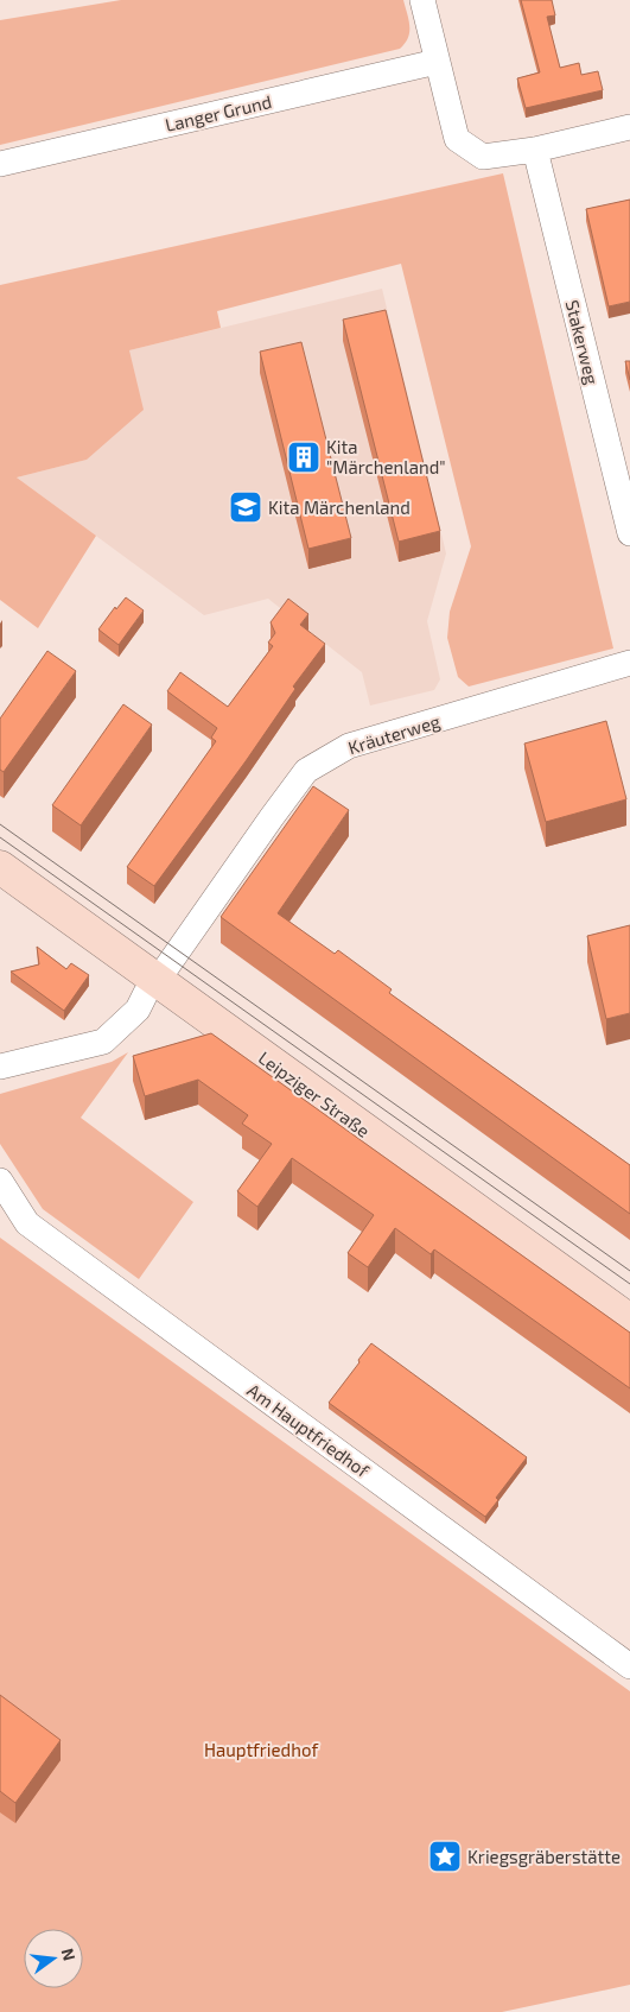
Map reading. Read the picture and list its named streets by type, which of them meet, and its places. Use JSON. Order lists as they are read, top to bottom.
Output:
{
  "streets": {
    "street": [
      "Langer Grund",
      "Stakerweg",
      "Kräuterweg",
      "Leipziger Straße",
      "Am Hauptfriedhof"
    ]
  },
  "crossings": [
    ["Kräuterweg", "Leipziger Straße"]
  ],
  "parks": ["Hauptfriedhof"],
  "places": {
    "building": ["Kita \"Märchenland\""],
    "school or university": ["Kita Märchenland"],
    "place": ["Kriegsgräberstätte"]
  },
  "north": "right"
}
